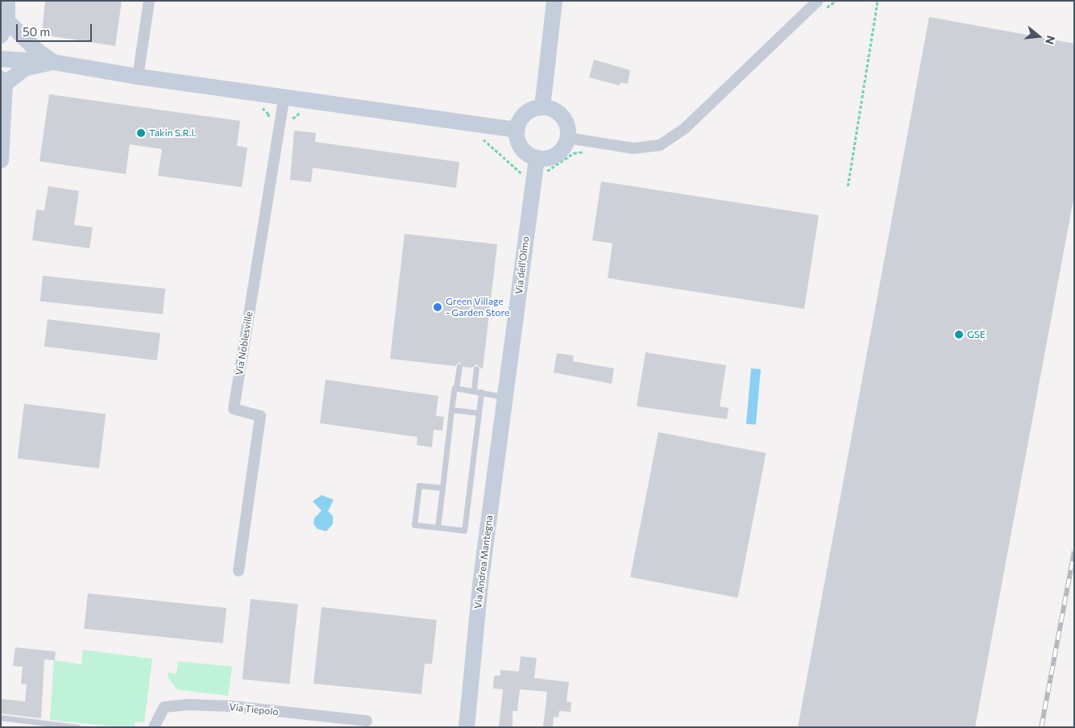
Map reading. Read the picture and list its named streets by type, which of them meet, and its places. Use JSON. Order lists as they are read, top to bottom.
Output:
{
  "streets": {
    "main road": ["Via dell'Olmo", "Via Andrea Mantegna"],
    "street": ["Via Noblesville", "Via Tiepolo"]
  },
  "crossings": [
    ["Via dell'Olmo", "Via Andrea Mantegna"]
  ],
  "places": ["Takin S.R.l.", "Green Village - Garden Store", "GSE"],
  "scale_bar": "50 m",
  "north": "right"
}
